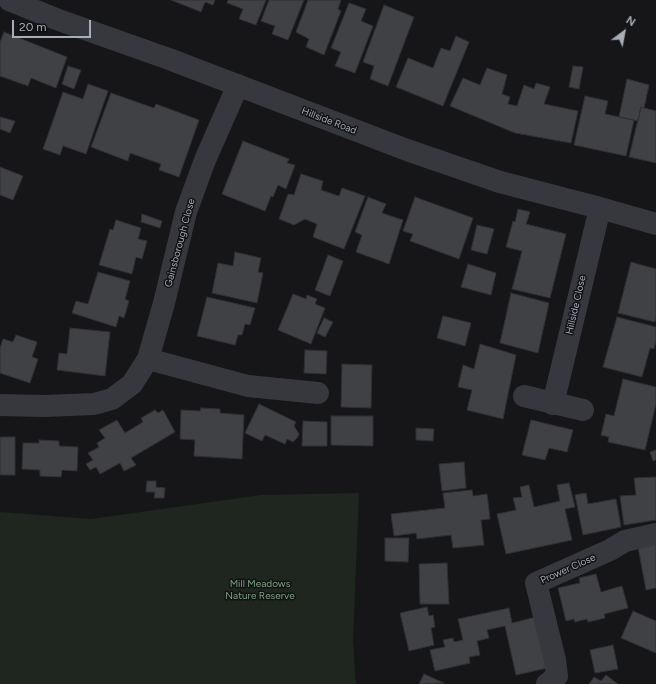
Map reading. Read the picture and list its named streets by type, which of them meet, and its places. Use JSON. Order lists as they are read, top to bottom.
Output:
{
  "streets": {
    "street": [
      "Hillside Road",
      "Gainsborough Close",
      "Hillside Close",
      "Prower Close"
    ]
  },
  "crossings": [
    ["Hillside Road", "Gainsborough Close"],
    ["Hillside Road", "Hillside Close"]
  ],
  "parks": ["Mill Meadows Nature Reserve"],
  "scale_bar": "20 m",
  "north": "top right"
}
